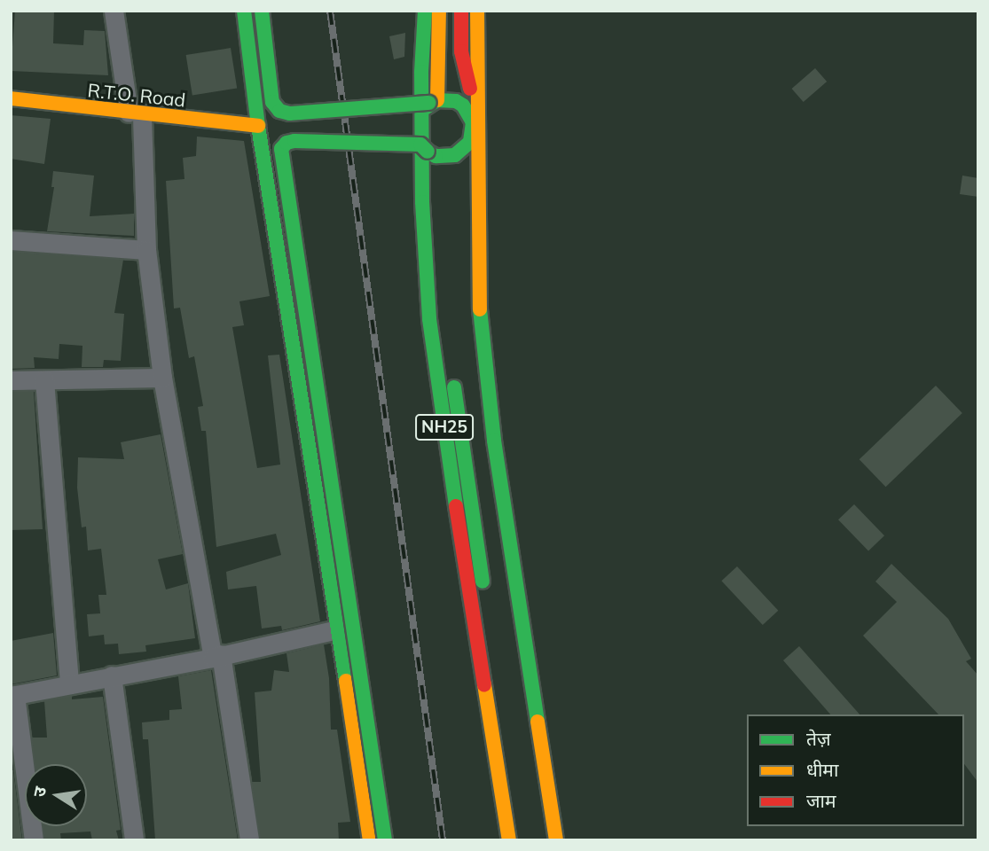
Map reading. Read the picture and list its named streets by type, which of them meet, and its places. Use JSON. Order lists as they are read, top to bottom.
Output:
{
  "streets": {
    "street": ["R.T.O. Road", "NH25"]
  },
  "legend": ["तेज़", "धीमा", "जाम"],
  "north": "left"
}
